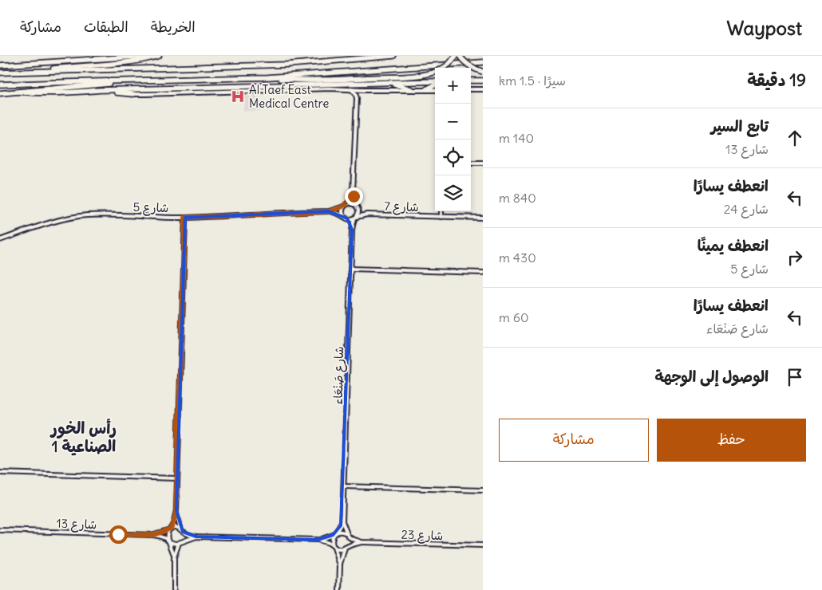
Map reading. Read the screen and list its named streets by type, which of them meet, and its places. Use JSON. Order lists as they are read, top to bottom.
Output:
{
  "streets": {
    "street": [
      "شارع 7",
      "شارع 5",
      "شارع صَنْعَاء",
      "شارع 13",
      "شارع 23"
    ]
  },
  "crossings": [
    ["شارع 7", "شارع 5"],
    ["شارع 7", "شارع صَنْعَاء"],
    ["شارع 5", "شارع صَنْعَاء"],
    ["شارع صَنْعَاء", "شارع 23"]
  ],
  "districts": ["رأس الخور الصناعية 1"],
  "places": {
    "hospital": ["Al Taef East Medical Centre"]
  },
  "page": {
    "header": "Waypost",
    "nav": ["الخريطة", "الطبقات", "مشاركة"],
    "heading": ["19 دقيقة", "سيرًا · 1.5 km"],
    "map_buttons": ["+", "−"],
    "list": [
      ["تابع السير", "شارع 13", "140 m"],
      ["انعطف يسارًا", "شارع 24", "840 m"],
      ["انعطف يمينًا", "شارع 5", "430 m"],
      ["انعطف يسارًا", "شارع صَنْعَاء", "60 m"],
      "الوصول إلى الوجهة"
    ],
    "buttons": ["حفظ", "مشاركة"]
  }
}
